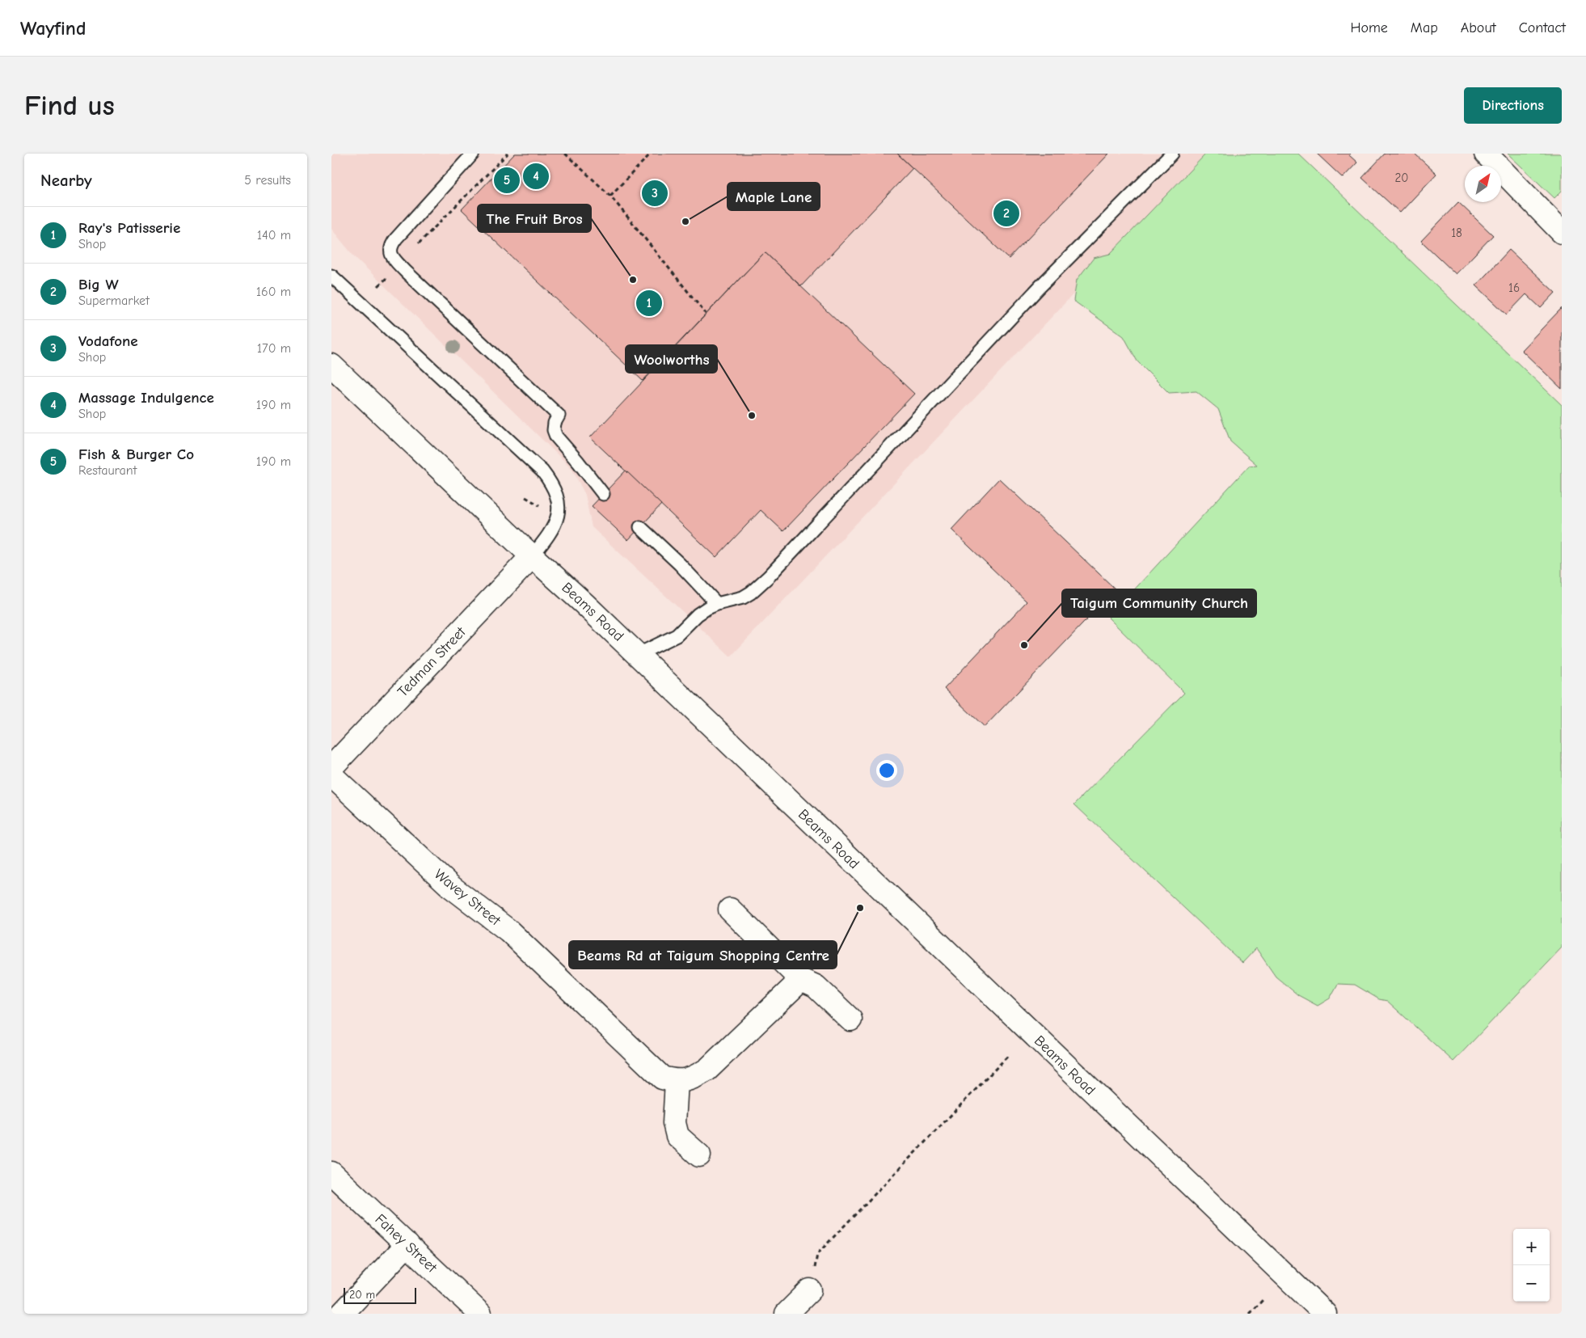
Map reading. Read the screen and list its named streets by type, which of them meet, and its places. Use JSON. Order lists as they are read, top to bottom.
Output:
{
  "streets": {
    "street": [
      "Beams Road",
      "Tedman Street",
      "Wavey Street",
      "Fahey Street"
    ]
  },
  "crossings": [
    ["Beams Road", "Tedman Street"]
  ],
  "places": [
    "Maple Lane",
    "The Fruit Bros",
    "Woolworths",
    "Taigum Community Church",
    "Beams Rd at Taigum Shopping Centre"
  ],
  "house_numbers": ["20", "18", "16"],
  "scale_bar": "20 m",
  "north": "top right",
  "page": {
    "header": "Wayfind",
    "nav": [
      "Home",
      "Map",
      "About",
      "Contact"
    ],
    "buttons": "Directions",
    "title": "Find us",
    "heading": ["Nearby", "5 results"],
    "pins": [
      "4",
      "5",
      "3",
      "2",
      "1"
    ],
    "list": [
      {
        "mark": "1",
        "name": "Ray's Patisserie",
        "note": "Shop",
        "value": "140 m"
      },
      {
        "mark": "2",
        "name": "Big W",
        "note": "Supermarket",
        "value": "160 m"
      },
      {
        "mark": "3",
        "name": "Vodafone",
        "note": "Shop",
        "value": "170 m"
      },
      {
        "mark": "4",
        "name": "Massage Indulgence",
        "note": "Shop",
        "value": "190 m"
      },
      {
        "mark": "5",
        "name": "Fish & Burger Co",
        "note": "Restaurant",
        "value": "190 m"
      }
    ],
    "map_buttons": ["+", "−"],
    "scale": "20 m"
  }
}
